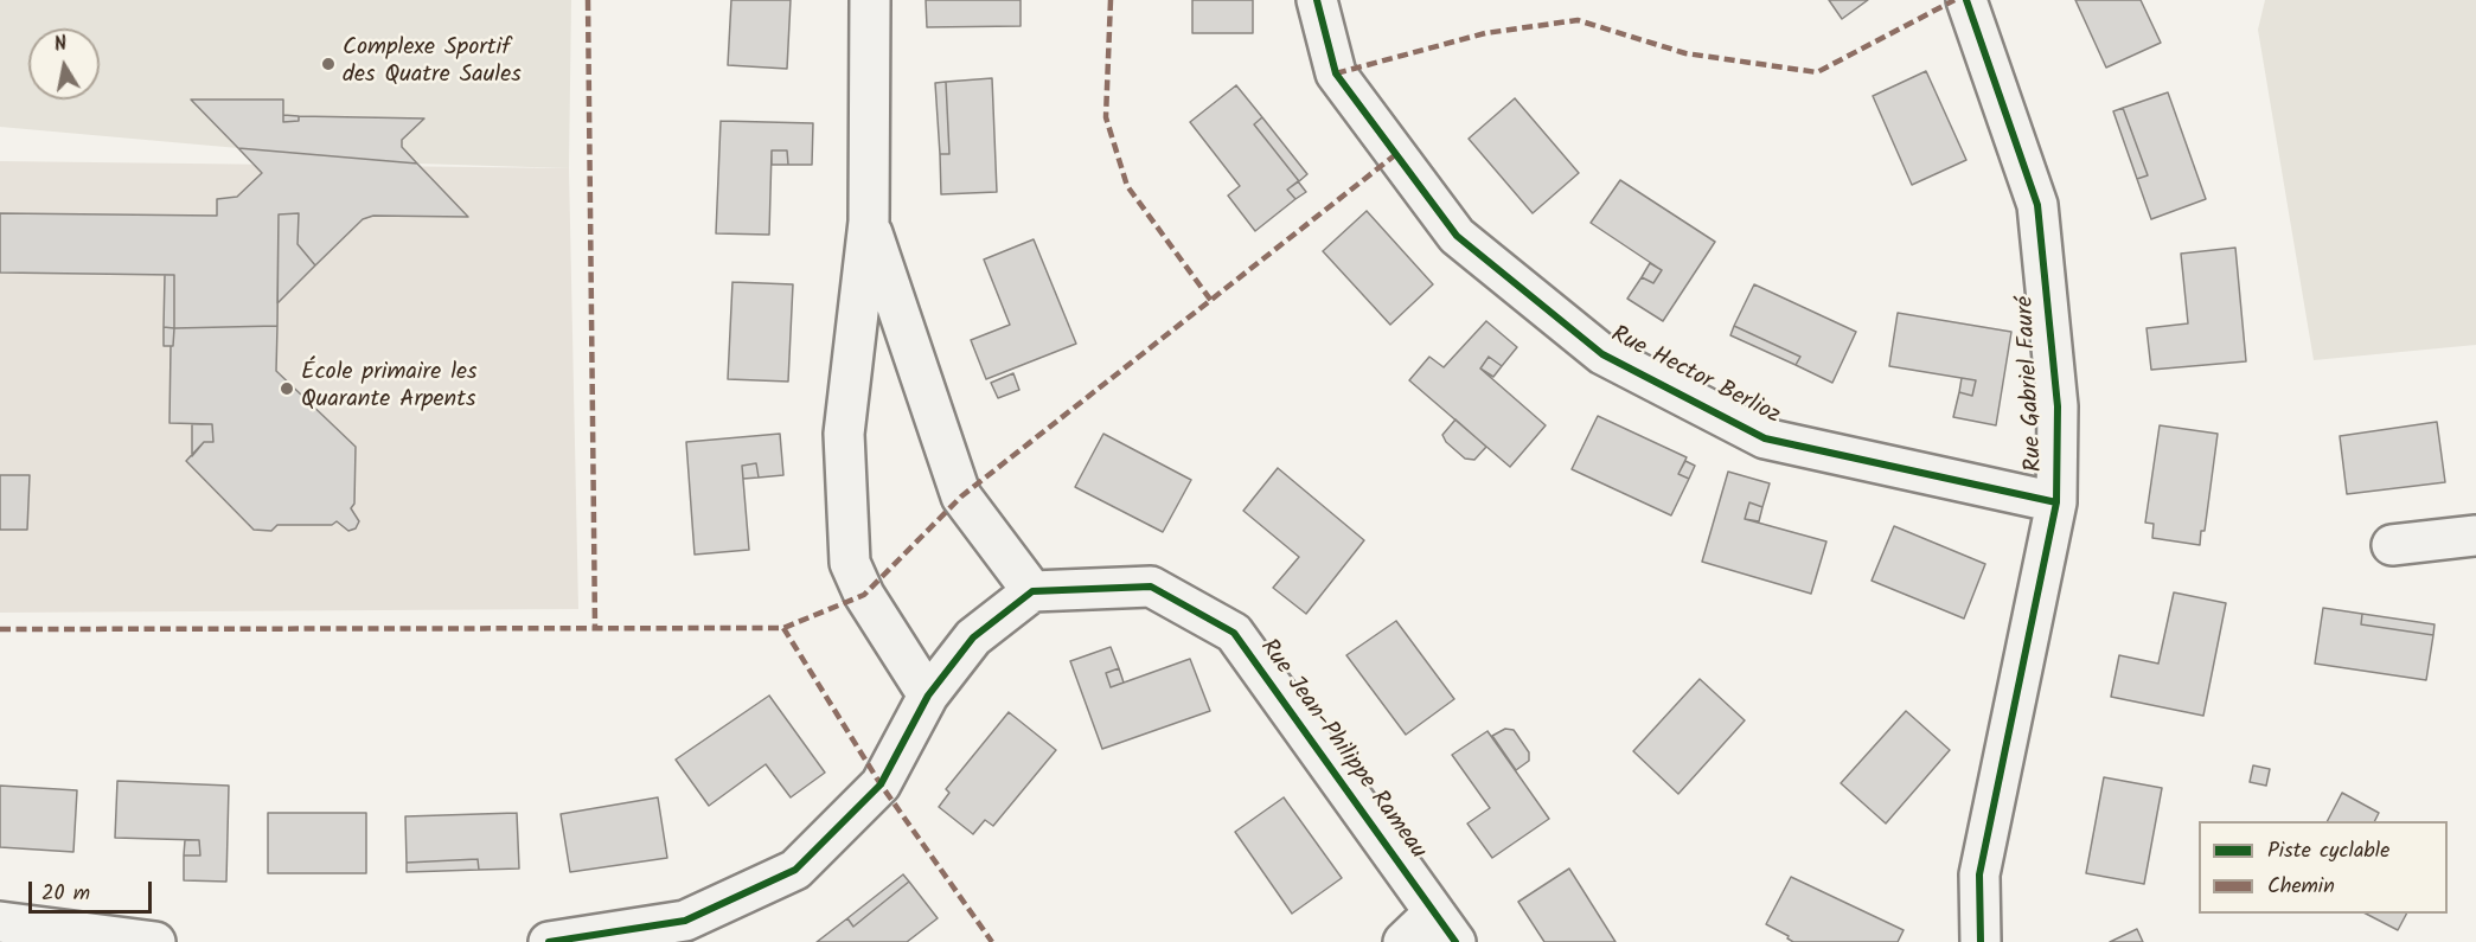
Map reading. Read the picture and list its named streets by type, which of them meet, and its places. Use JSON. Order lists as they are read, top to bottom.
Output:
{
  "streets": {
    "street": ["Rue Hector Berlioz", "Rue Gabriel Fauré", "Rue Jean-Philippe Rameau"]
  },
  "crossings": [
    ["Rue Hector Berlioz", "Rue Gabriel Fauré"]
  ],
  "places": ["Complexe Sportif des Quatre Saules", "École primaire les Quarante Arpents"],
  "legend": ["Piste cyclable", "Chemin"],
  "scale_bar": "20 m",
  "north": "top"
}
